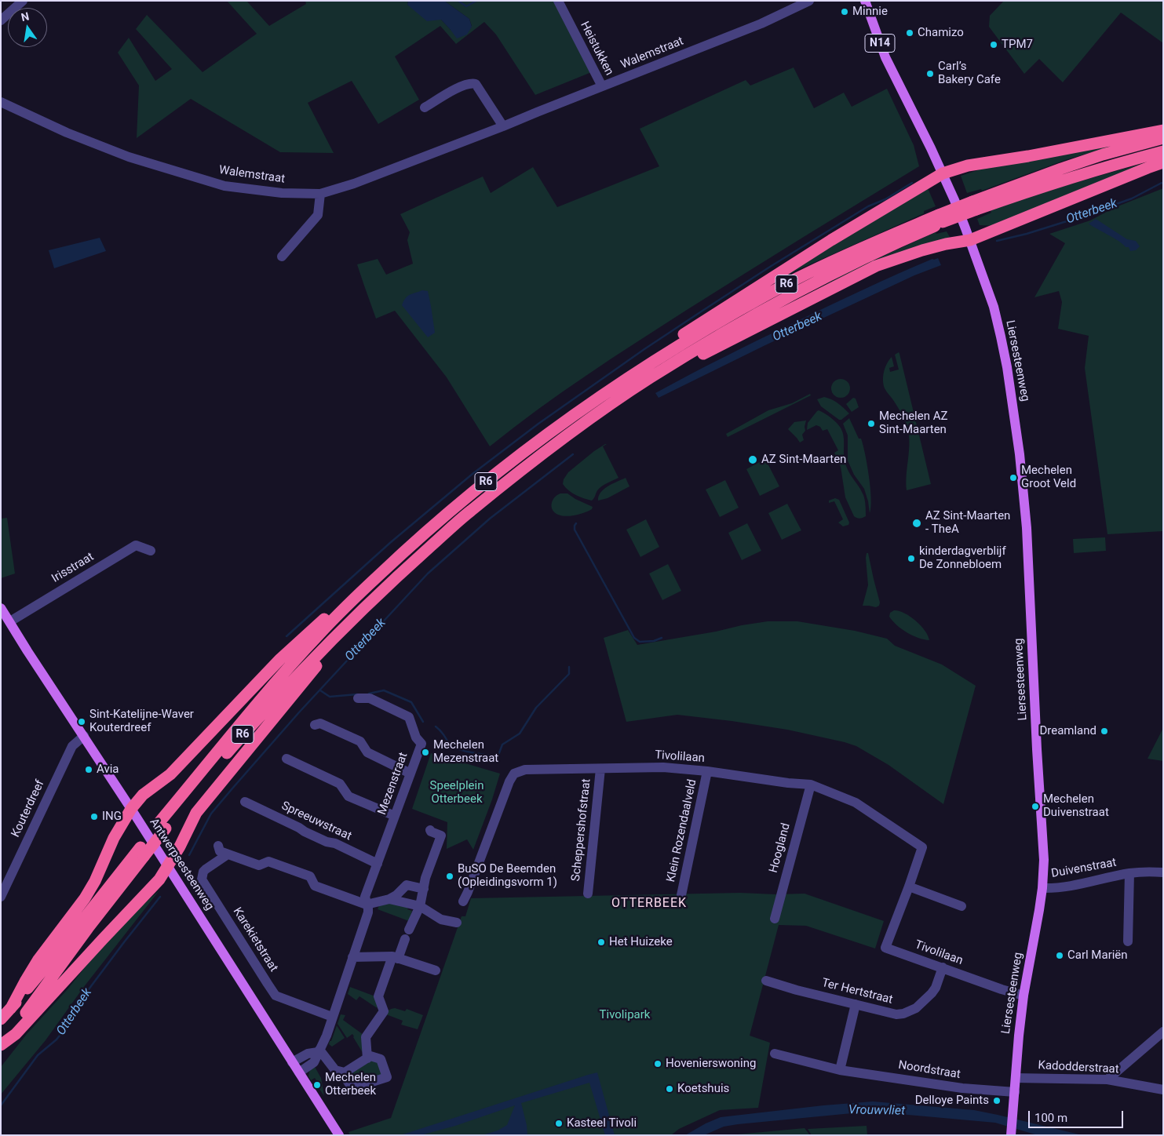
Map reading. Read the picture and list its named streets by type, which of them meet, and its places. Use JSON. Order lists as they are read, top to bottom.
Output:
{
  "streets": {
    "highway": ["R6"],
    "main road": ["N14", "Liersesteenweg", "Antwerpsesteenweg"],
    "street": [
      "Heistukken",
      "Walemstraat",
      "Irisstraat",
      "Tivolilaan",
      "Mezenstraat",
      "Kouterdreef",
      "Spreeuwstraat",
      "Scheppershofstraat",
      "Klein Rozendaalveld",
      "Hoogland",
      "Duivenstraat",
      "Karekietstraat",
      "Ter Hertstraat",
      "Kadodderstraat",
      "Noordstraat"
    ]
  },
  "crossings": [
    ["N14", "Liersesteenweg"],
    ["Heistukken", "Walemstraat"],
    ["Liersesteenweg", "Tivolilaan"],
    ["Liersesteenweg", "Duivenstraat"],
    ["Liersesteenweg", "Kadodderstraat"],
    ["Liersesteenweg", "Noordstraat"],
    ["Irisstraat", "Antwerpsesteenweg"],
    ["Tivolilaan", "Scheppershofstraat"],
    ["Tivolilaan", "Klein Rozendaalveld"],
    ["Tivolilaan", "Hoogland"],
    ["Tivolilaan", "Ter Hertstraat"],
    ["Mezenstraat", "Spreeuwstraat"],
    ["Kouterdreef", "Antwerpsesteenweg"]
  ],
  "districts": ["OTTERBEEK"],
  "water": ["Otterbeek", "Vrouwvliet"],
  "parks": ["Speelplein Otterbeek", "Tivolipark"],
  "places": [
    "Minnie",
    "Chamizo",
    "TPM7",
    "Carl’s Bakery Cafe",
    "Mechelen AZ Sint-Maarten",
    "AZ Sint-Maarten",
    "Mechelen Groot Veld",
    "AZ Sint-Maarten - TheA",
    "kinderdagverblijf De Zonnebloem",
    "Sint-Katelijne-Waver Kouterdreef",
    "Dreamland",
    "Mechelen Mezenstraat",
    "Avia",
    "Mechelen Duivenstraat",
    "ING",
    "BuSO De Beemden (Opleidingsvorm 1)",
    "Het Huizeke",
    "Carl Mariën",
    "Hovenierswoning",
    "Mechelen Otterbeek",
    "Koetshuis",
    "Delloye Paints",
    "Kasteel Tivoli"
  ],
  "scale_bar": "100 m",
  "north": "top"
}
